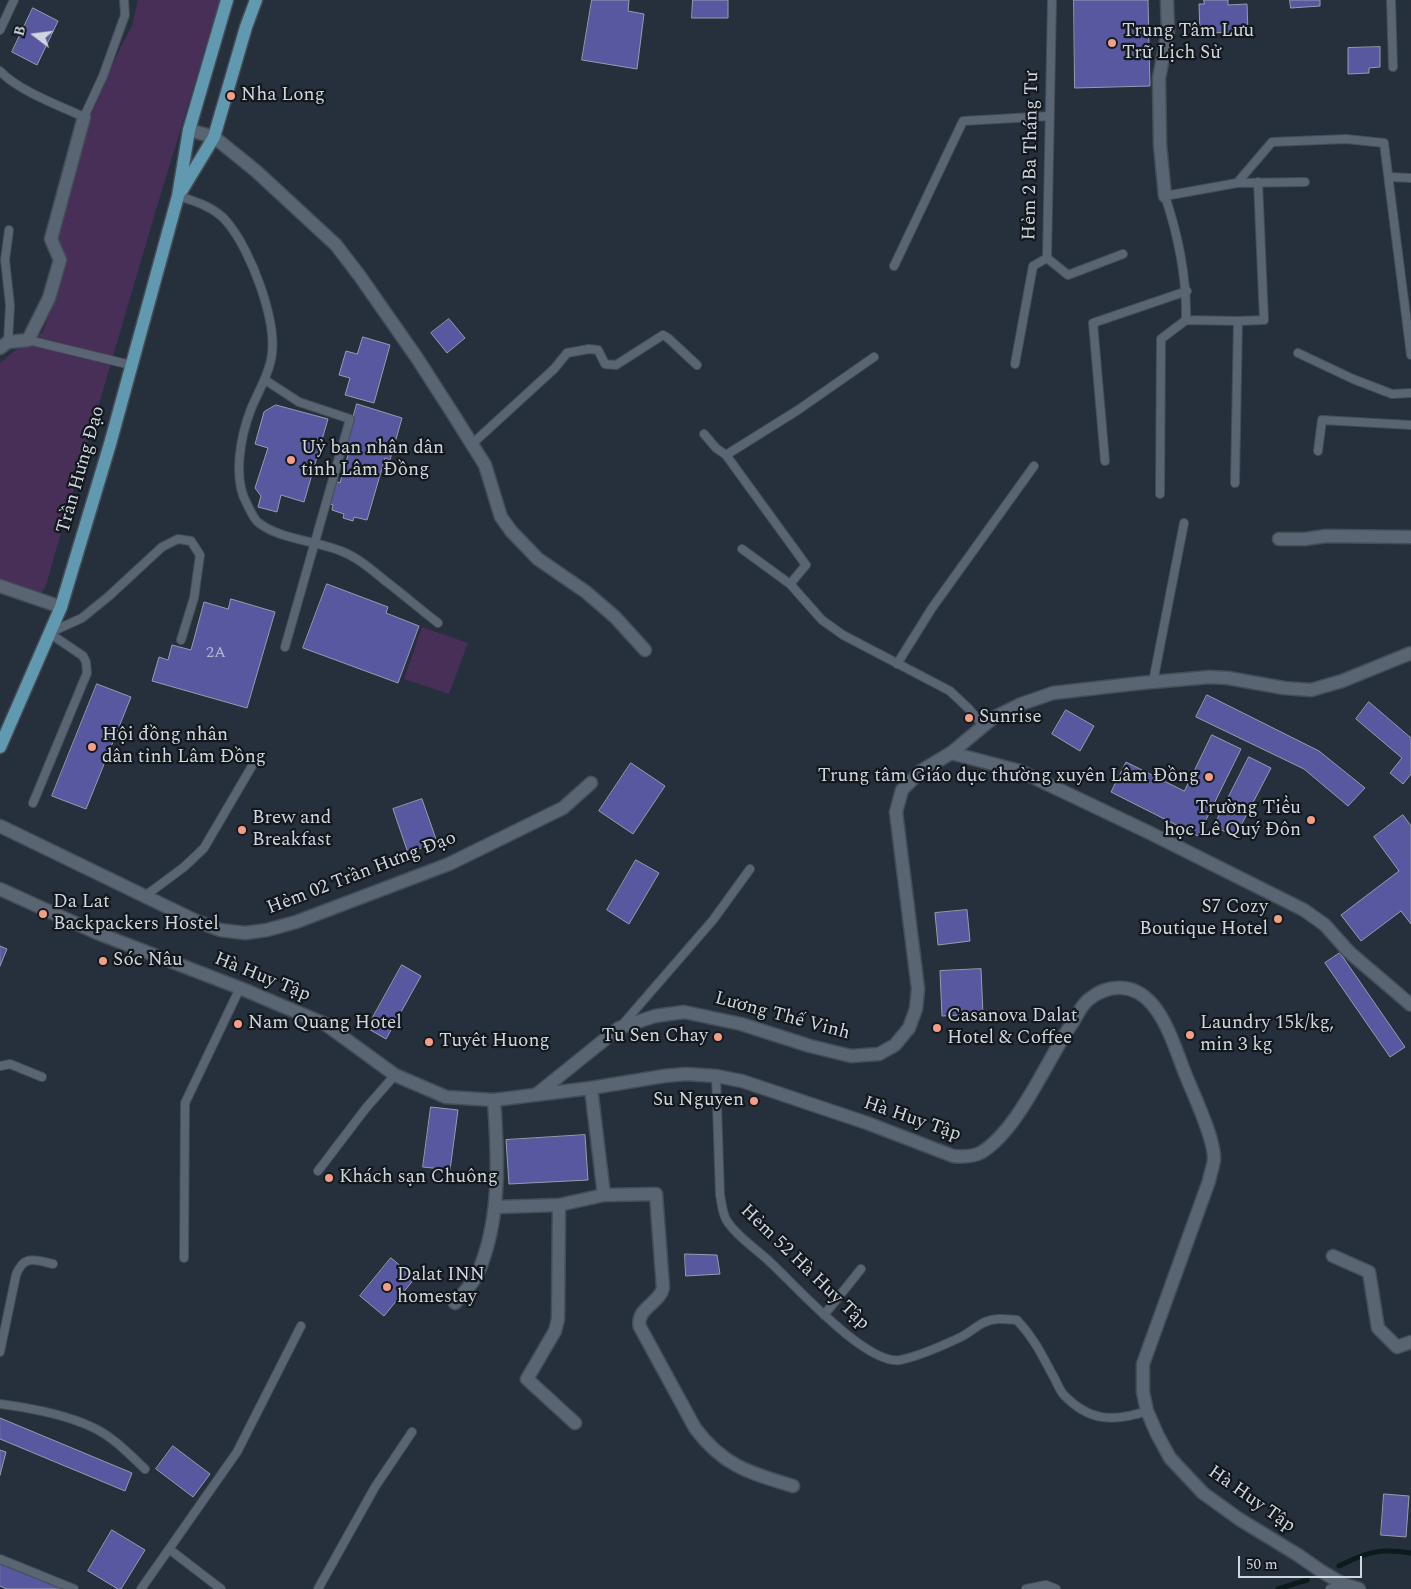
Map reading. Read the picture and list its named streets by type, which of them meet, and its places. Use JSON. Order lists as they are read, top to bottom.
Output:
{
  "streets": {
    "main road": ["Trần Hưng Đạo"],
    "street": ["Hẻm 02 Trần Hưng Đạo", "Hà Huy Tập", "Lương Thế Vinh"],
    "lane": ["Hẻm 2 Ba Tháng Tư", "Hẻm 52 Hà Huy Tập"]
  },
  "crossings": [
    ["Hà Huy Tập", "Lương Thế Vinh"],
    ["Hà Huy Tập", "Hẻm 52 Hà Huy Tập"]
  ],
  "places": [
    "Trung Tâm Lưu Trữ Lịch Sử",
    "Nha Long",
    "Uỷ ban nhân dân tỉnh Lâm Đồng",
    "Sunrise",
    "Hội đồng nhân dân tỉnh Lâm Đồng",
    "Trung tâm Giáo dục thường xuyên Lâm Đồng",
    "Trường Tiểu học Lê Quý Đôn",
    "Brew and Breakfast",
    "Da Lat Backpackers Hostel",
    "S7 Cozy Boutique Hotel",
    "Sóc Nâu",
    "Nam Quang Hotel",
    "Casanova Dalat Hotel & Coffee",
    "Laundry 15k/kg, min 3 kg",
    "Tu Sen Chay",
    "Tuyêt Huong",
    "Su Nguyen",
    "Khách sạn Chuông",
    "Dalat INN homestay"
  ],
  "house_numbers": ["2A"],
  "scale_bar": "50 m",
  "north": "left"
}
